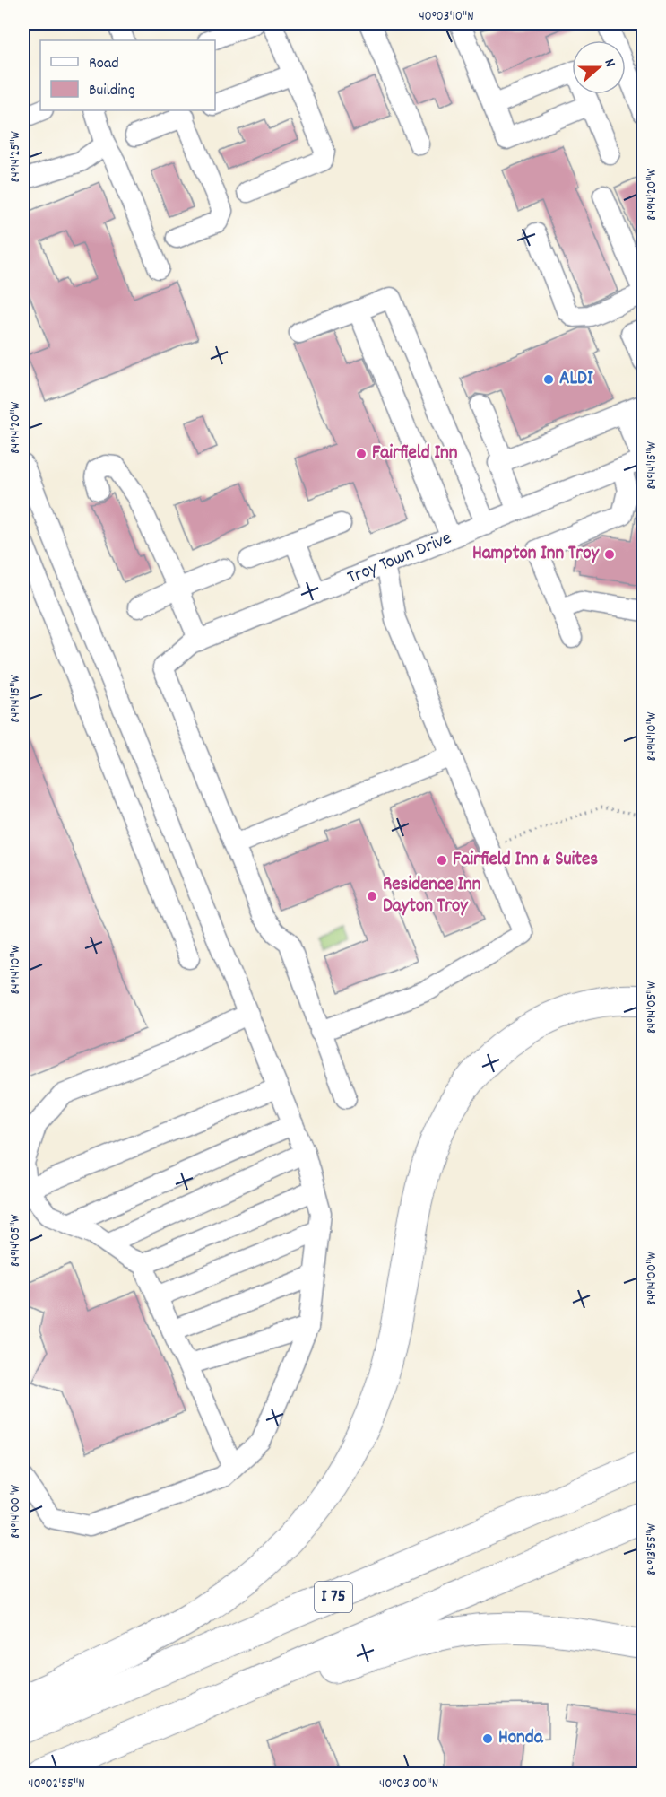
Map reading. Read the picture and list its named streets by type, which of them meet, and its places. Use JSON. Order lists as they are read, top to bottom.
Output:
{
  "streets": {
    "highway": ["I 75"],
    "street": ["Troy Town Drive"]
  },
  "places": [
    "ALDI",
    "Fairfield Inn",
    "Hampton Inn Troy",
    "Fairfield Inn & Suites",
    "Residence Inn Dayton Troy",
    "Honda"
  ],
  "legend": ["Road", "Building"],
  "north": "right",
  "coordinates": [
    "40°03'10\"N",
    "84°14'25\"W",
    "84°14'20\"W",
    "84°14'15\"W",
    "84°14'10\"W",
    "84°14'05\"W",
    "84°14'00\"W",
    "84°13'55\"W",
    "40°02'55\"N",
    "40°03'00\"N"
  ]
}
